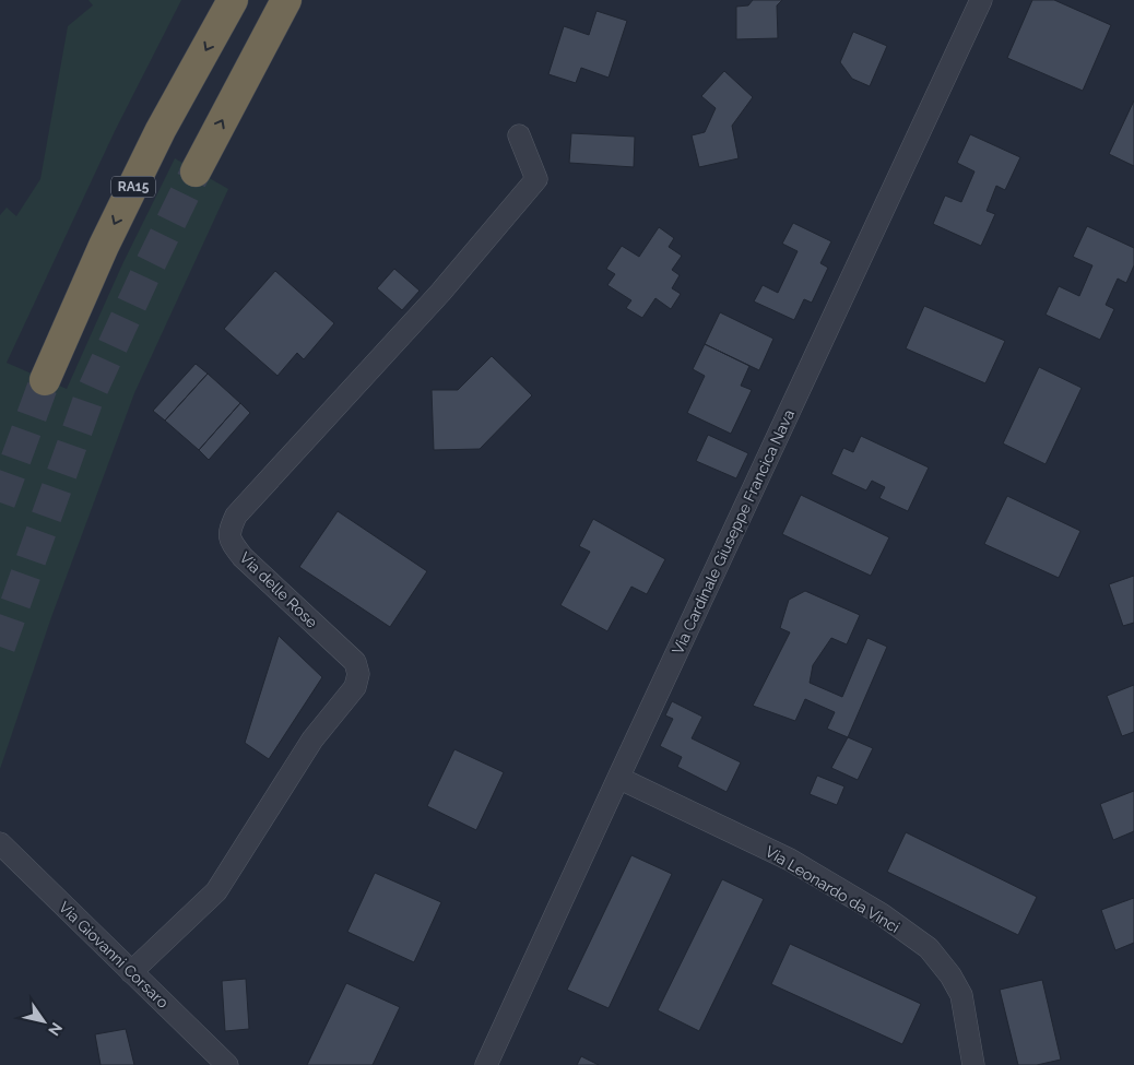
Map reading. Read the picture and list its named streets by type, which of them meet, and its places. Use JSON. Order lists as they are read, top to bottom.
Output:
{
  "streets": {
    "highway": ["RA15"],
    "street": [
      "Via Cardinale Giuseppe Francica Nava",
      "Via delle Rose",
      "Via Leonardo da Vinci",
      "Via Giovanni Corsaro"
    ]
  },
  "crossings": [
    ["Via Cardinale Giuseppe Francica Nava", "Via Leonardo da Vinci"],
    ["Via delle Rose", "Via Giovanni Corsaro"]
  ],
  "north": "bottom right"
}
